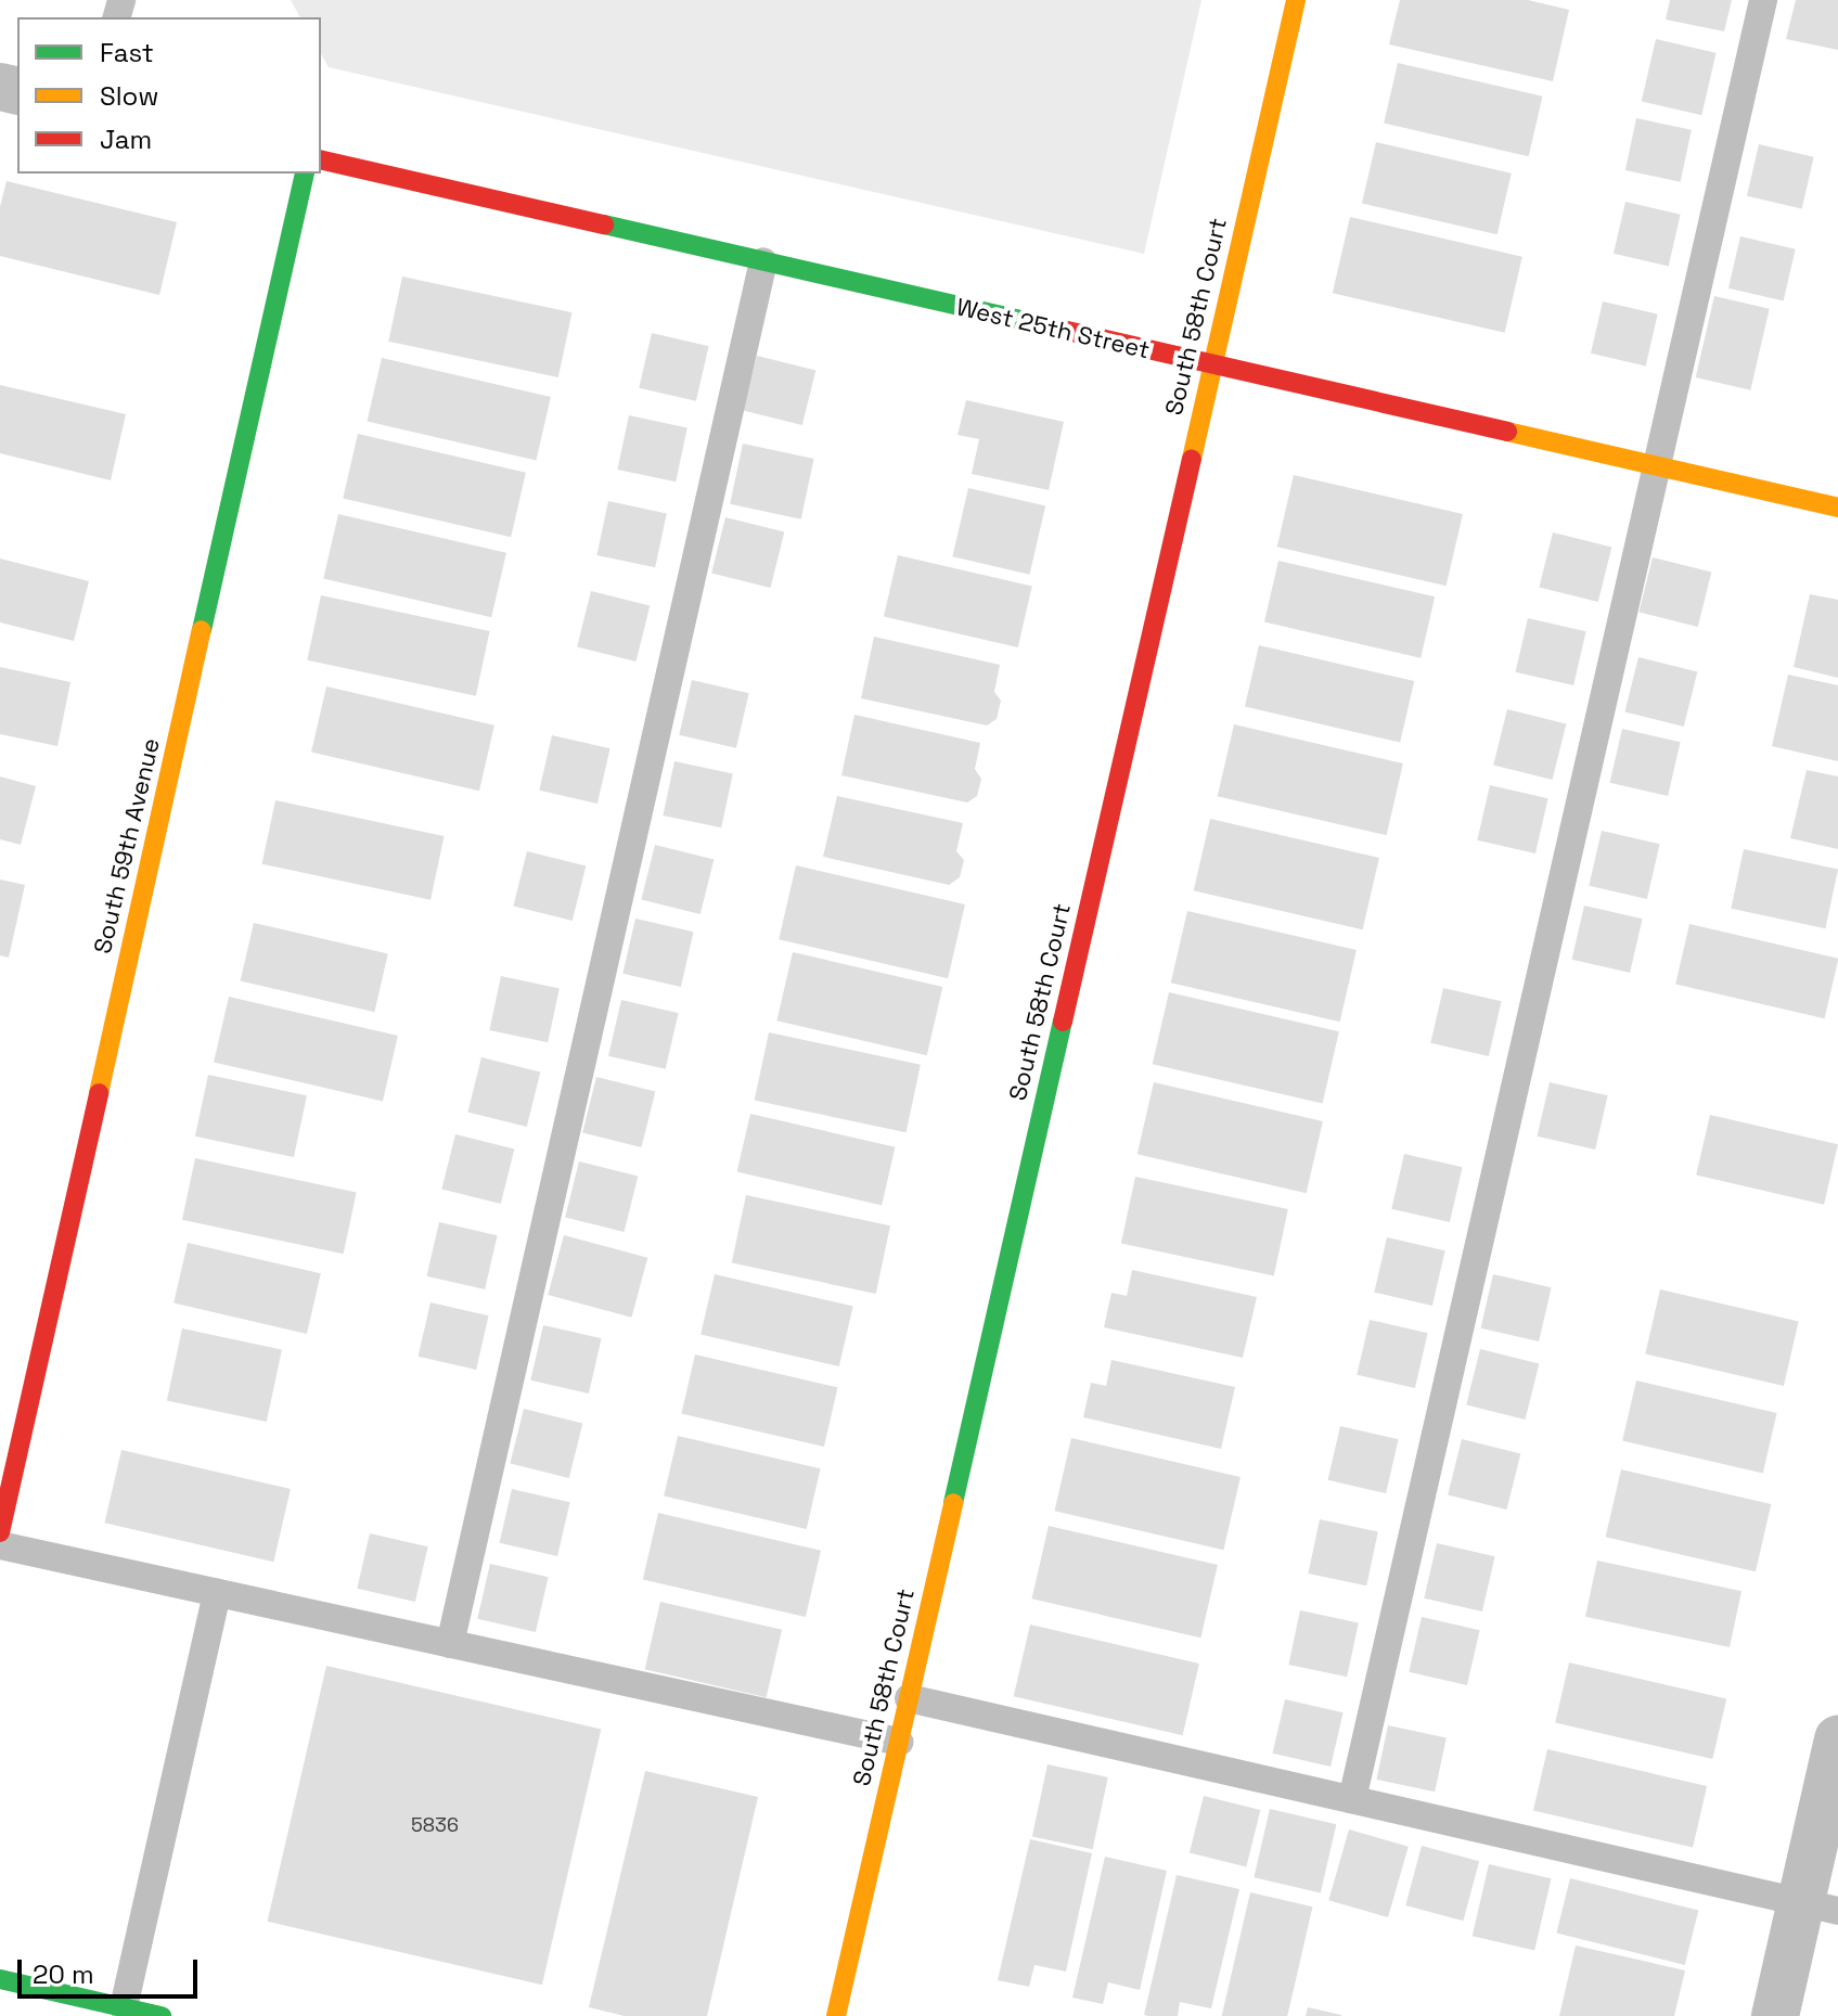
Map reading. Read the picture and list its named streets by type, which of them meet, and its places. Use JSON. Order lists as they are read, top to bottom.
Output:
{
  "streets": {
    "street": ["South 58th Court", "West 25th Street", "South 59th Avenue"]
  },
  "crossings": [
    ["South 58th Court", "West 25th Street"]
  ],
  "house_numbers": ["5836"],
  "legend": ["Fast", "Slow", "Jam"],
  "scale_bar": "20 m"
}
